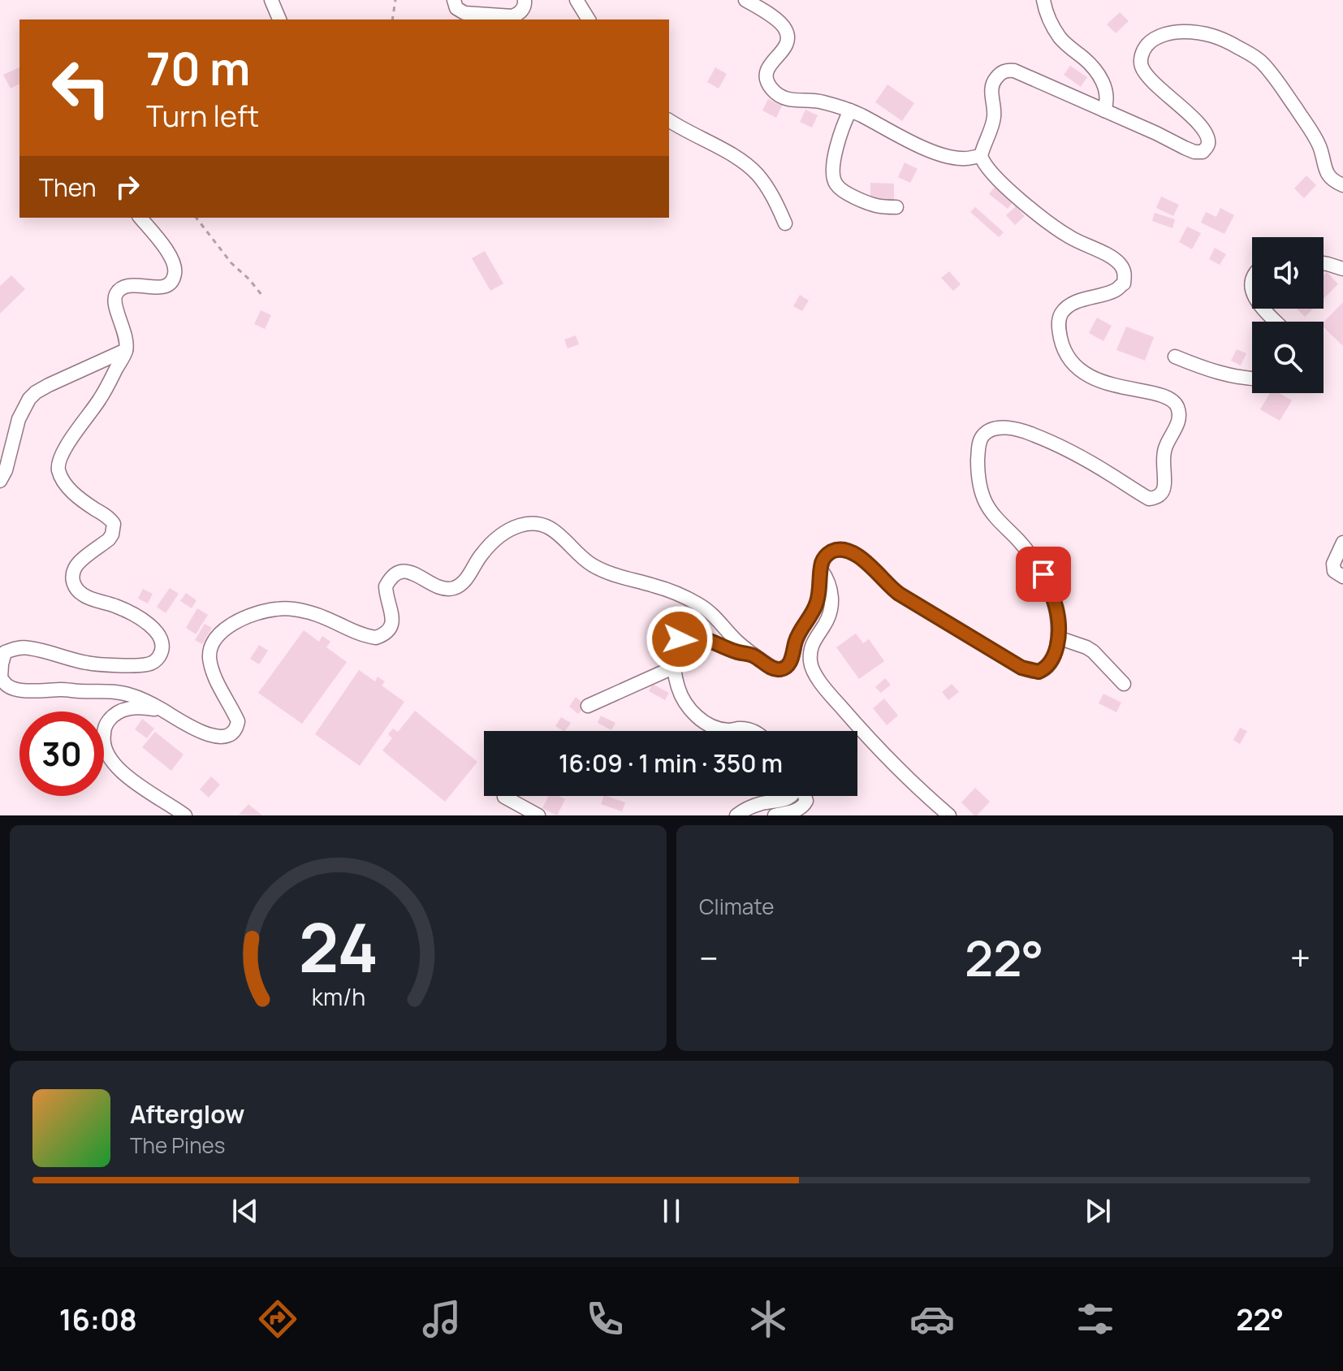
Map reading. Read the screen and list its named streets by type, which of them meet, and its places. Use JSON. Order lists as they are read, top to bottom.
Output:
{
  "page": {
    "turn": ["70 m", "Turn left"],
    "then": "Then",
    "limit": "30",
    "trip": "16:09 · 1 min · 350 m",
    "tile": "Climate",
    "heat": ["−", "22°", "+"],
    "song": ["Afterglow", "The Pines"],
    "tabs": ["16:08", "22°"],
    "gauge": ["24", "km/h"]
  }
}
